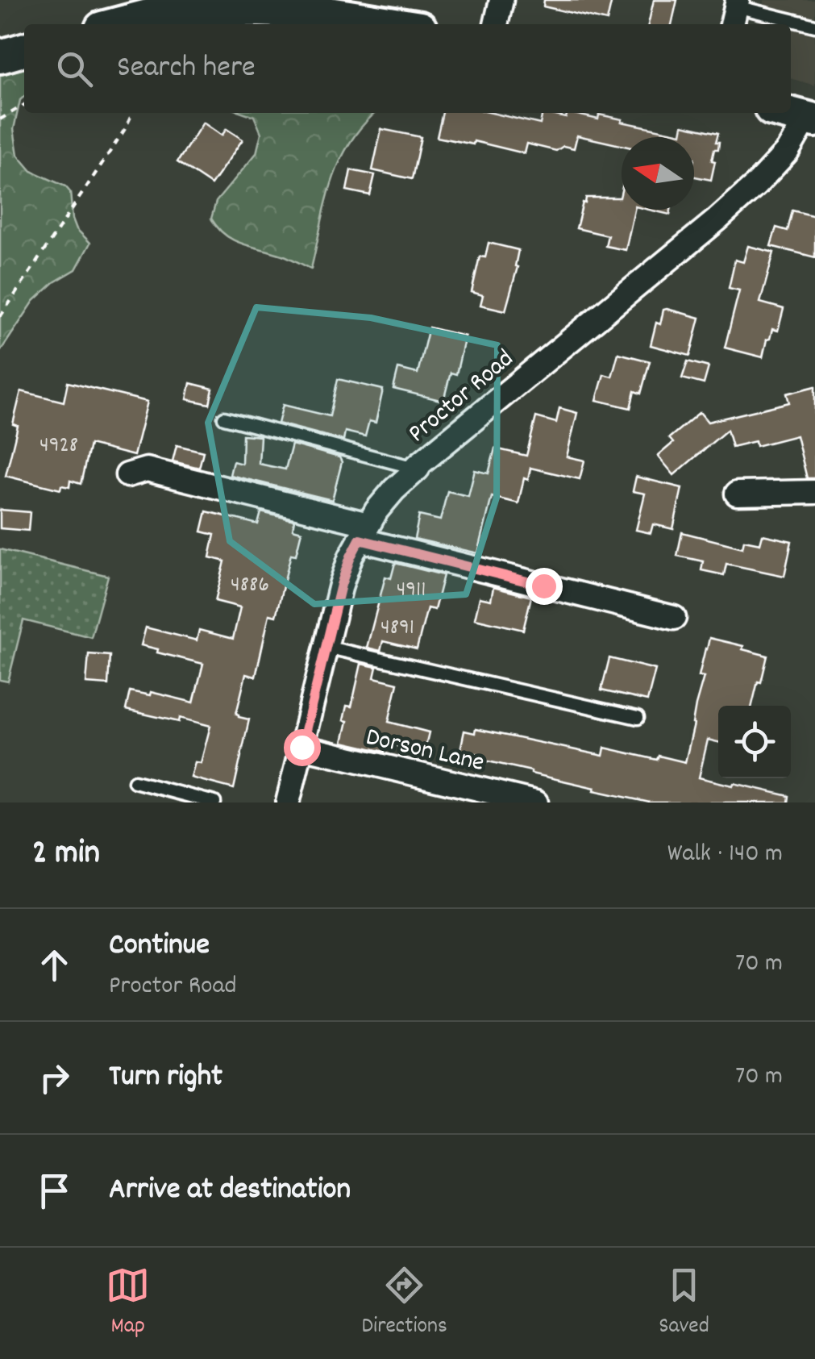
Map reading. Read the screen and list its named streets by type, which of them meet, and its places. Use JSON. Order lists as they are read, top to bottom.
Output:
{
  "streets": {
    "street": ["Proctor Road", "Dorson Lane"]
  },
  "crossings": [
    ["Proctor Road", "Dorson Lane"]
  ],
  "house_numbers": [
    "4928",
    "4886",
    "4911",
    "4891"
  ],
  "north": "left",
  "page": {
    "search": "Search here",
    "heading": ["2 min", "Walk · 140 m"],
    "list": [
      ["Continue", "Proctor Road", "70 m"],
      ["Turn right", "70 m"],
      "Arrive at destination"
    ],
    "nav": ["Map", "Directions", "Saved"]
  }
}
